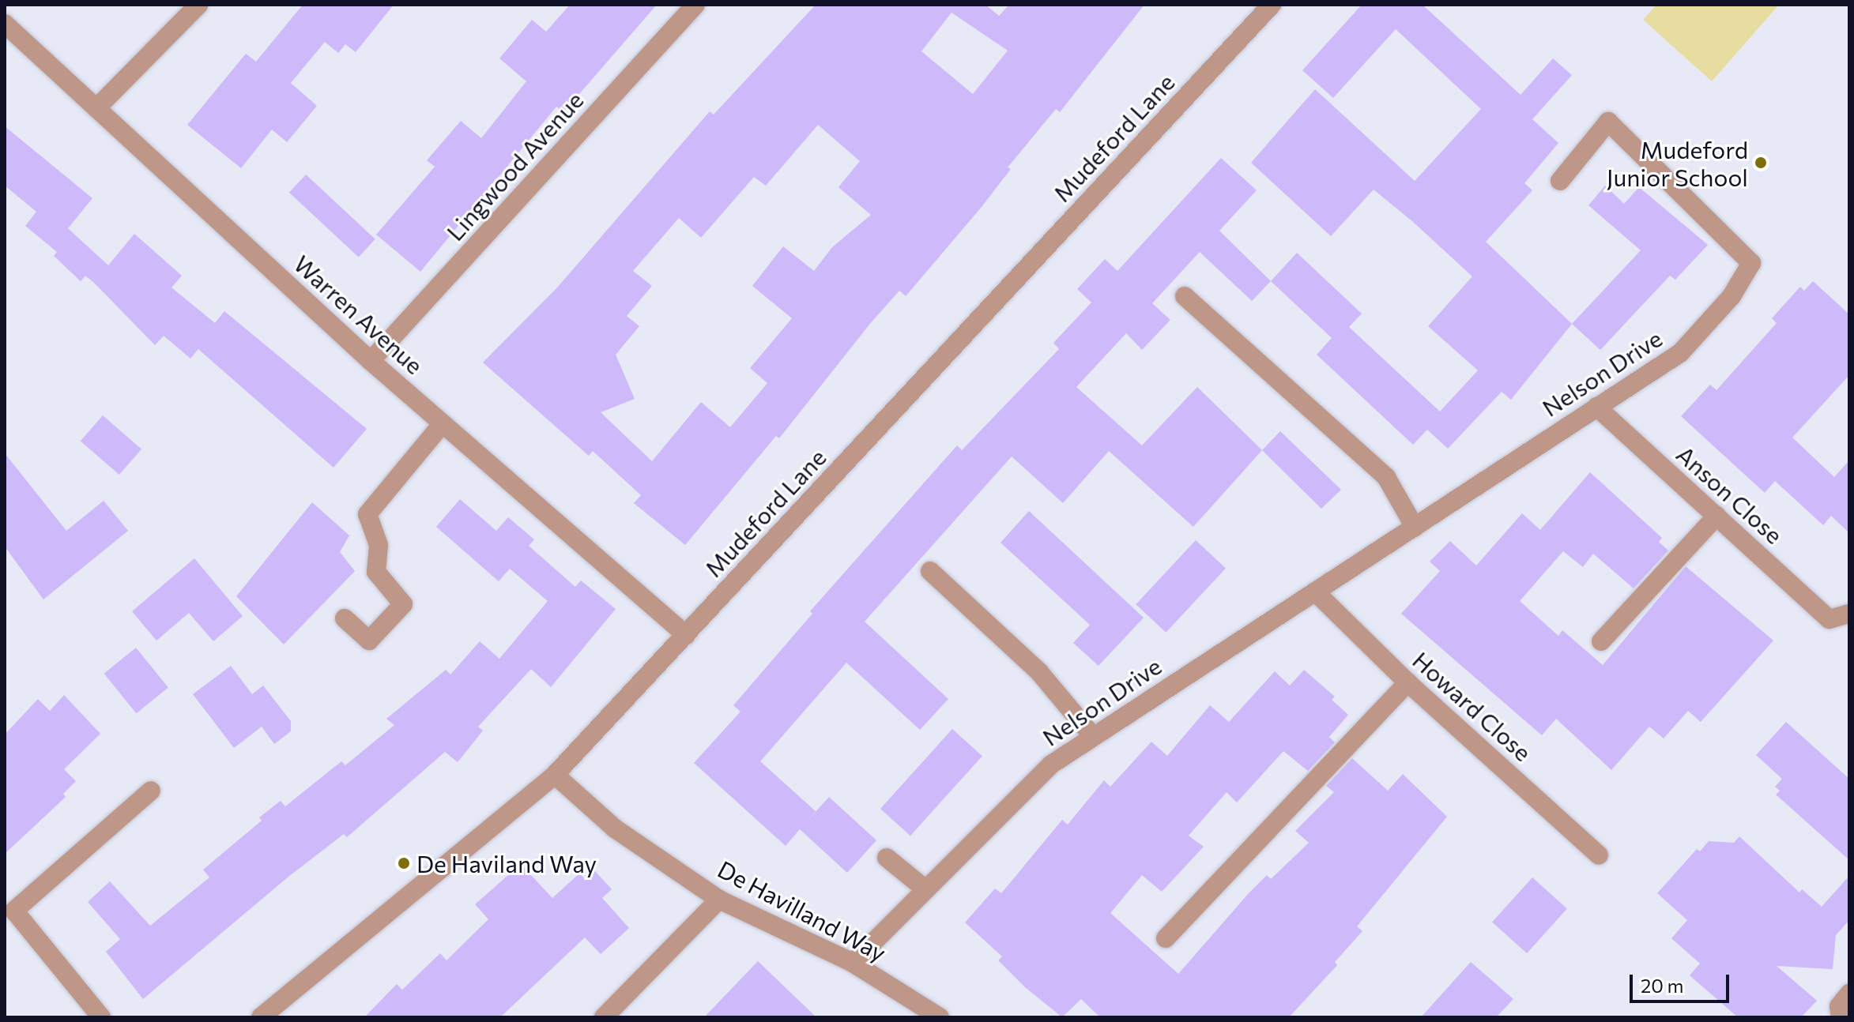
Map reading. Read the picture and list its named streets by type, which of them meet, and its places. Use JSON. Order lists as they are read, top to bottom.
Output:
{
  "streets": {
    "street": [
      "Mudeford Lane",
      "Lingwood Avenue",
      "Warren Avenue",
      "Nelson Drive",
      "Anson Close",
      "Howard Close",
      "De Havilland Way"
    ]
  },
  "crossings": [
    ["Mudeford Lane", "Warren Avenue"],
    ["Mudeford Lane", "De Havilland Way"],
    ["Lingwood Avenue", "Warren Avenue"],
    ["Nelson Drive", "Anson Close"],
    ["Nelson Drive", "Howard Close"],
    ["Nelson Drive", "De Havilland Way"]
  ],
  "places": ["Mudeford Junior School", "De Haviland Way"],
  "scale_bar": "20 m"
}
